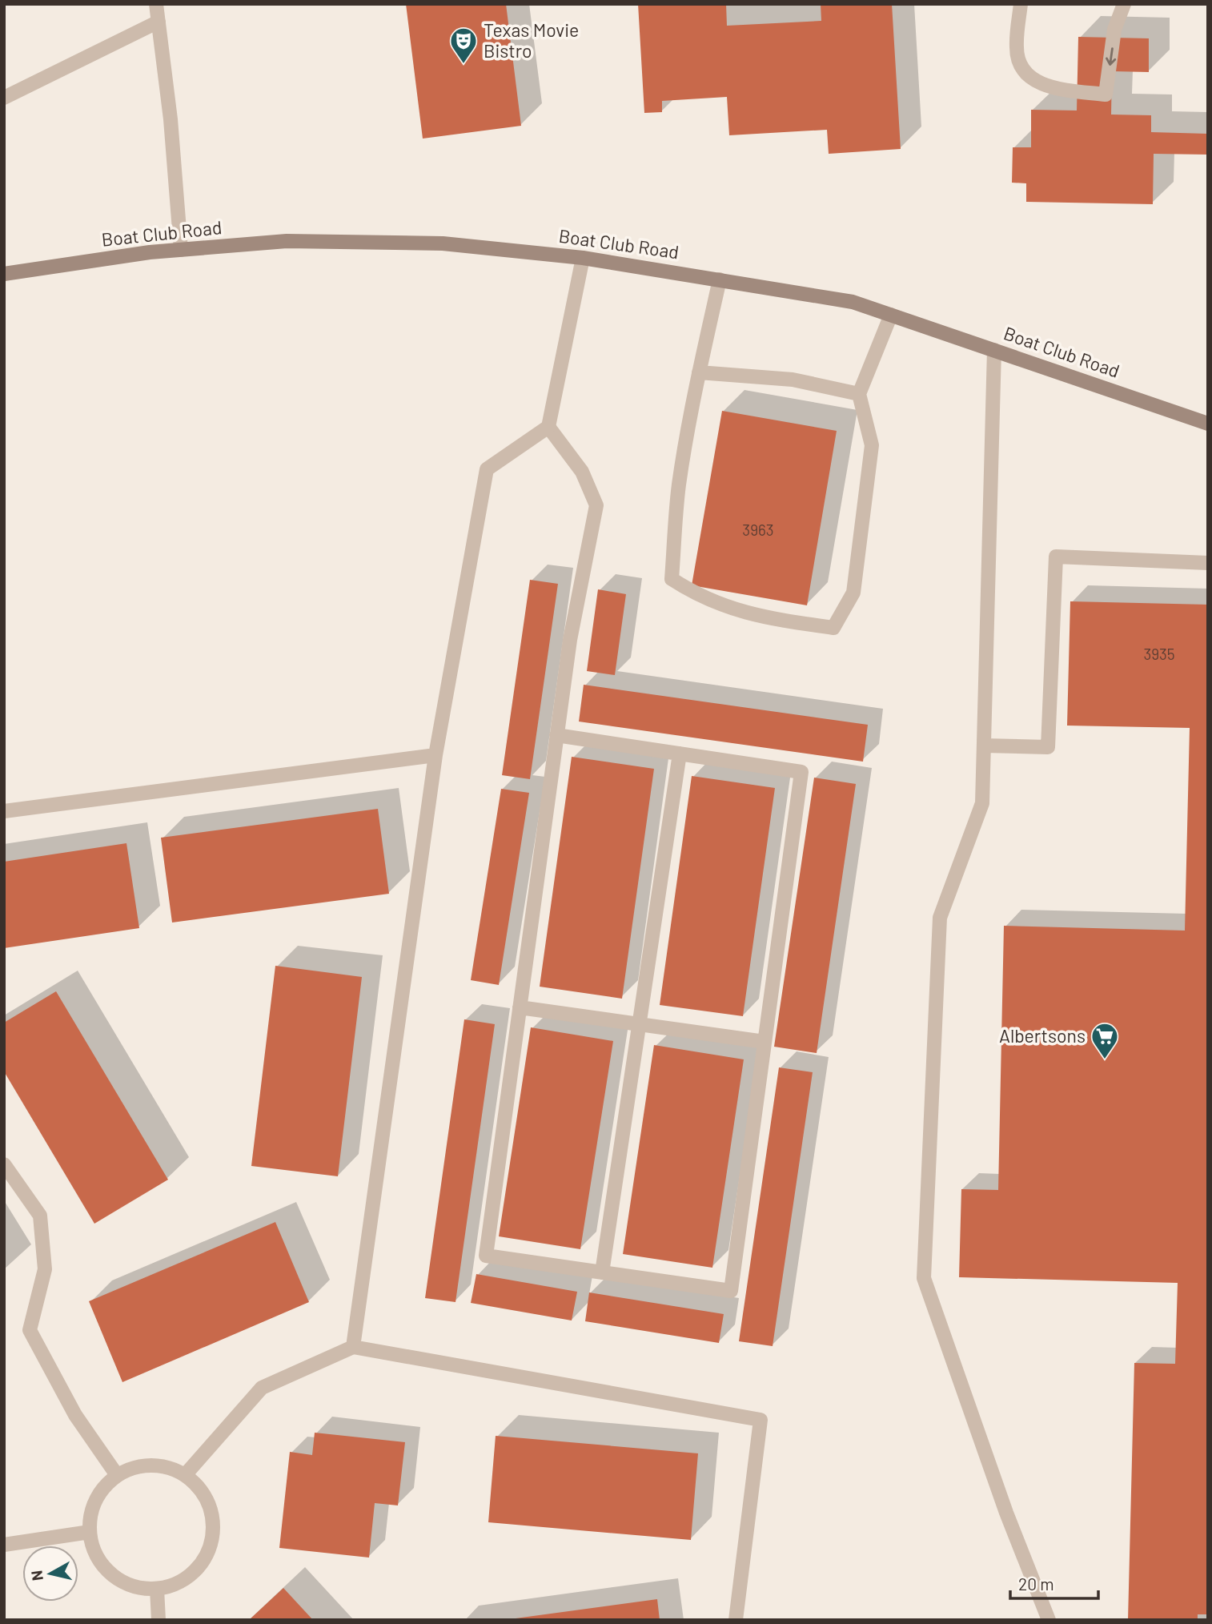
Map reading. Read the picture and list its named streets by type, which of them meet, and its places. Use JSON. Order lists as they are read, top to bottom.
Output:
{
  "streets": {
    "main road": ["Boat Club Road"]
  },
  "places": {
    "theatre": ["Texas Movie Bistro"],
    "supermarket": ["Albertsons"]
  },
  "house_numbers": ["3963", "3935"],
  "scale_bar": "20 m",
  "north": "left"
}
